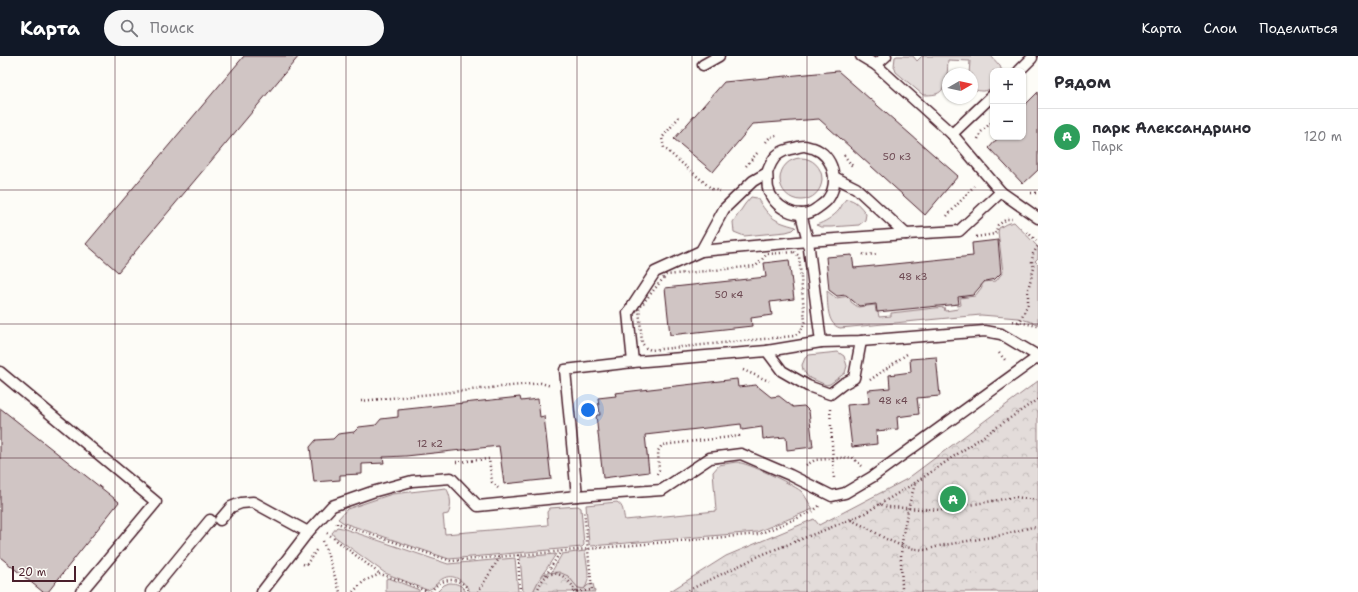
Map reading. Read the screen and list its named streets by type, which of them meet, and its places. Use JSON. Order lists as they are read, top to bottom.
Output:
{
  "house_numbers": [
    "50 к3",
    "48 к3",
    "50 к4",
    "48 к4",
    "12 к2"
  ],
  "scale_bar": "20 m",
  "north": "right",
  "page": {
    "header": "Карта",
    "search": "Поиск",
    "nav": ["Карта", "Слои", "Поделиться"],
    "heading": "Рядом",
    "map_buttons": ["+", "−"],
    "list": [
      {
        "mark": "A",
        "name": "парк Александрино",
        "note": "Парк",
        "value": "120 m"
      }
    ],
    "pins": "A",
    "scale": "20 m"
  }
}
